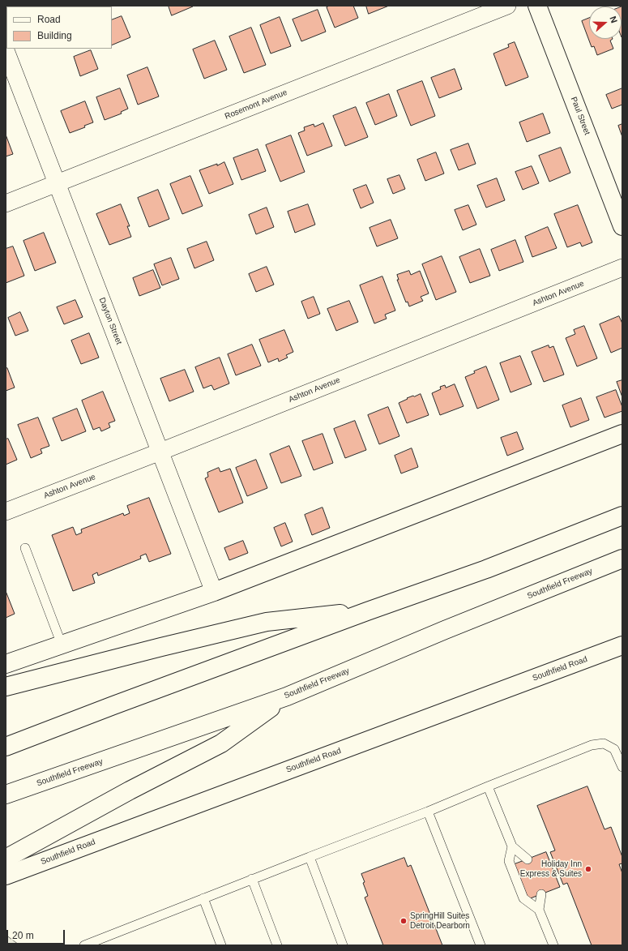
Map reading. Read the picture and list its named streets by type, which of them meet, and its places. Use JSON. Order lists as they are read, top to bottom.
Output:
{
  "streets": {
    "main road": ["Paul Street", "Southfield Freeway", "Southfield Road"],
    "street": ["Rosemont Avenue", "Ashton Avenue", "Dayton Street"]
  },
  "crossings": [
    ["Rosemont Avenue", "Dayton Street"],
    ["Ashton Avenue", "Dayton Street"]
  ],
  "places": ["Holiday Inn Express & Suites", "SpringHill Suites Detroit Dearborn"],
  "legend": ["Road", "Building"],
  "scale_bar": "20 m",
  "north": "right"
}
